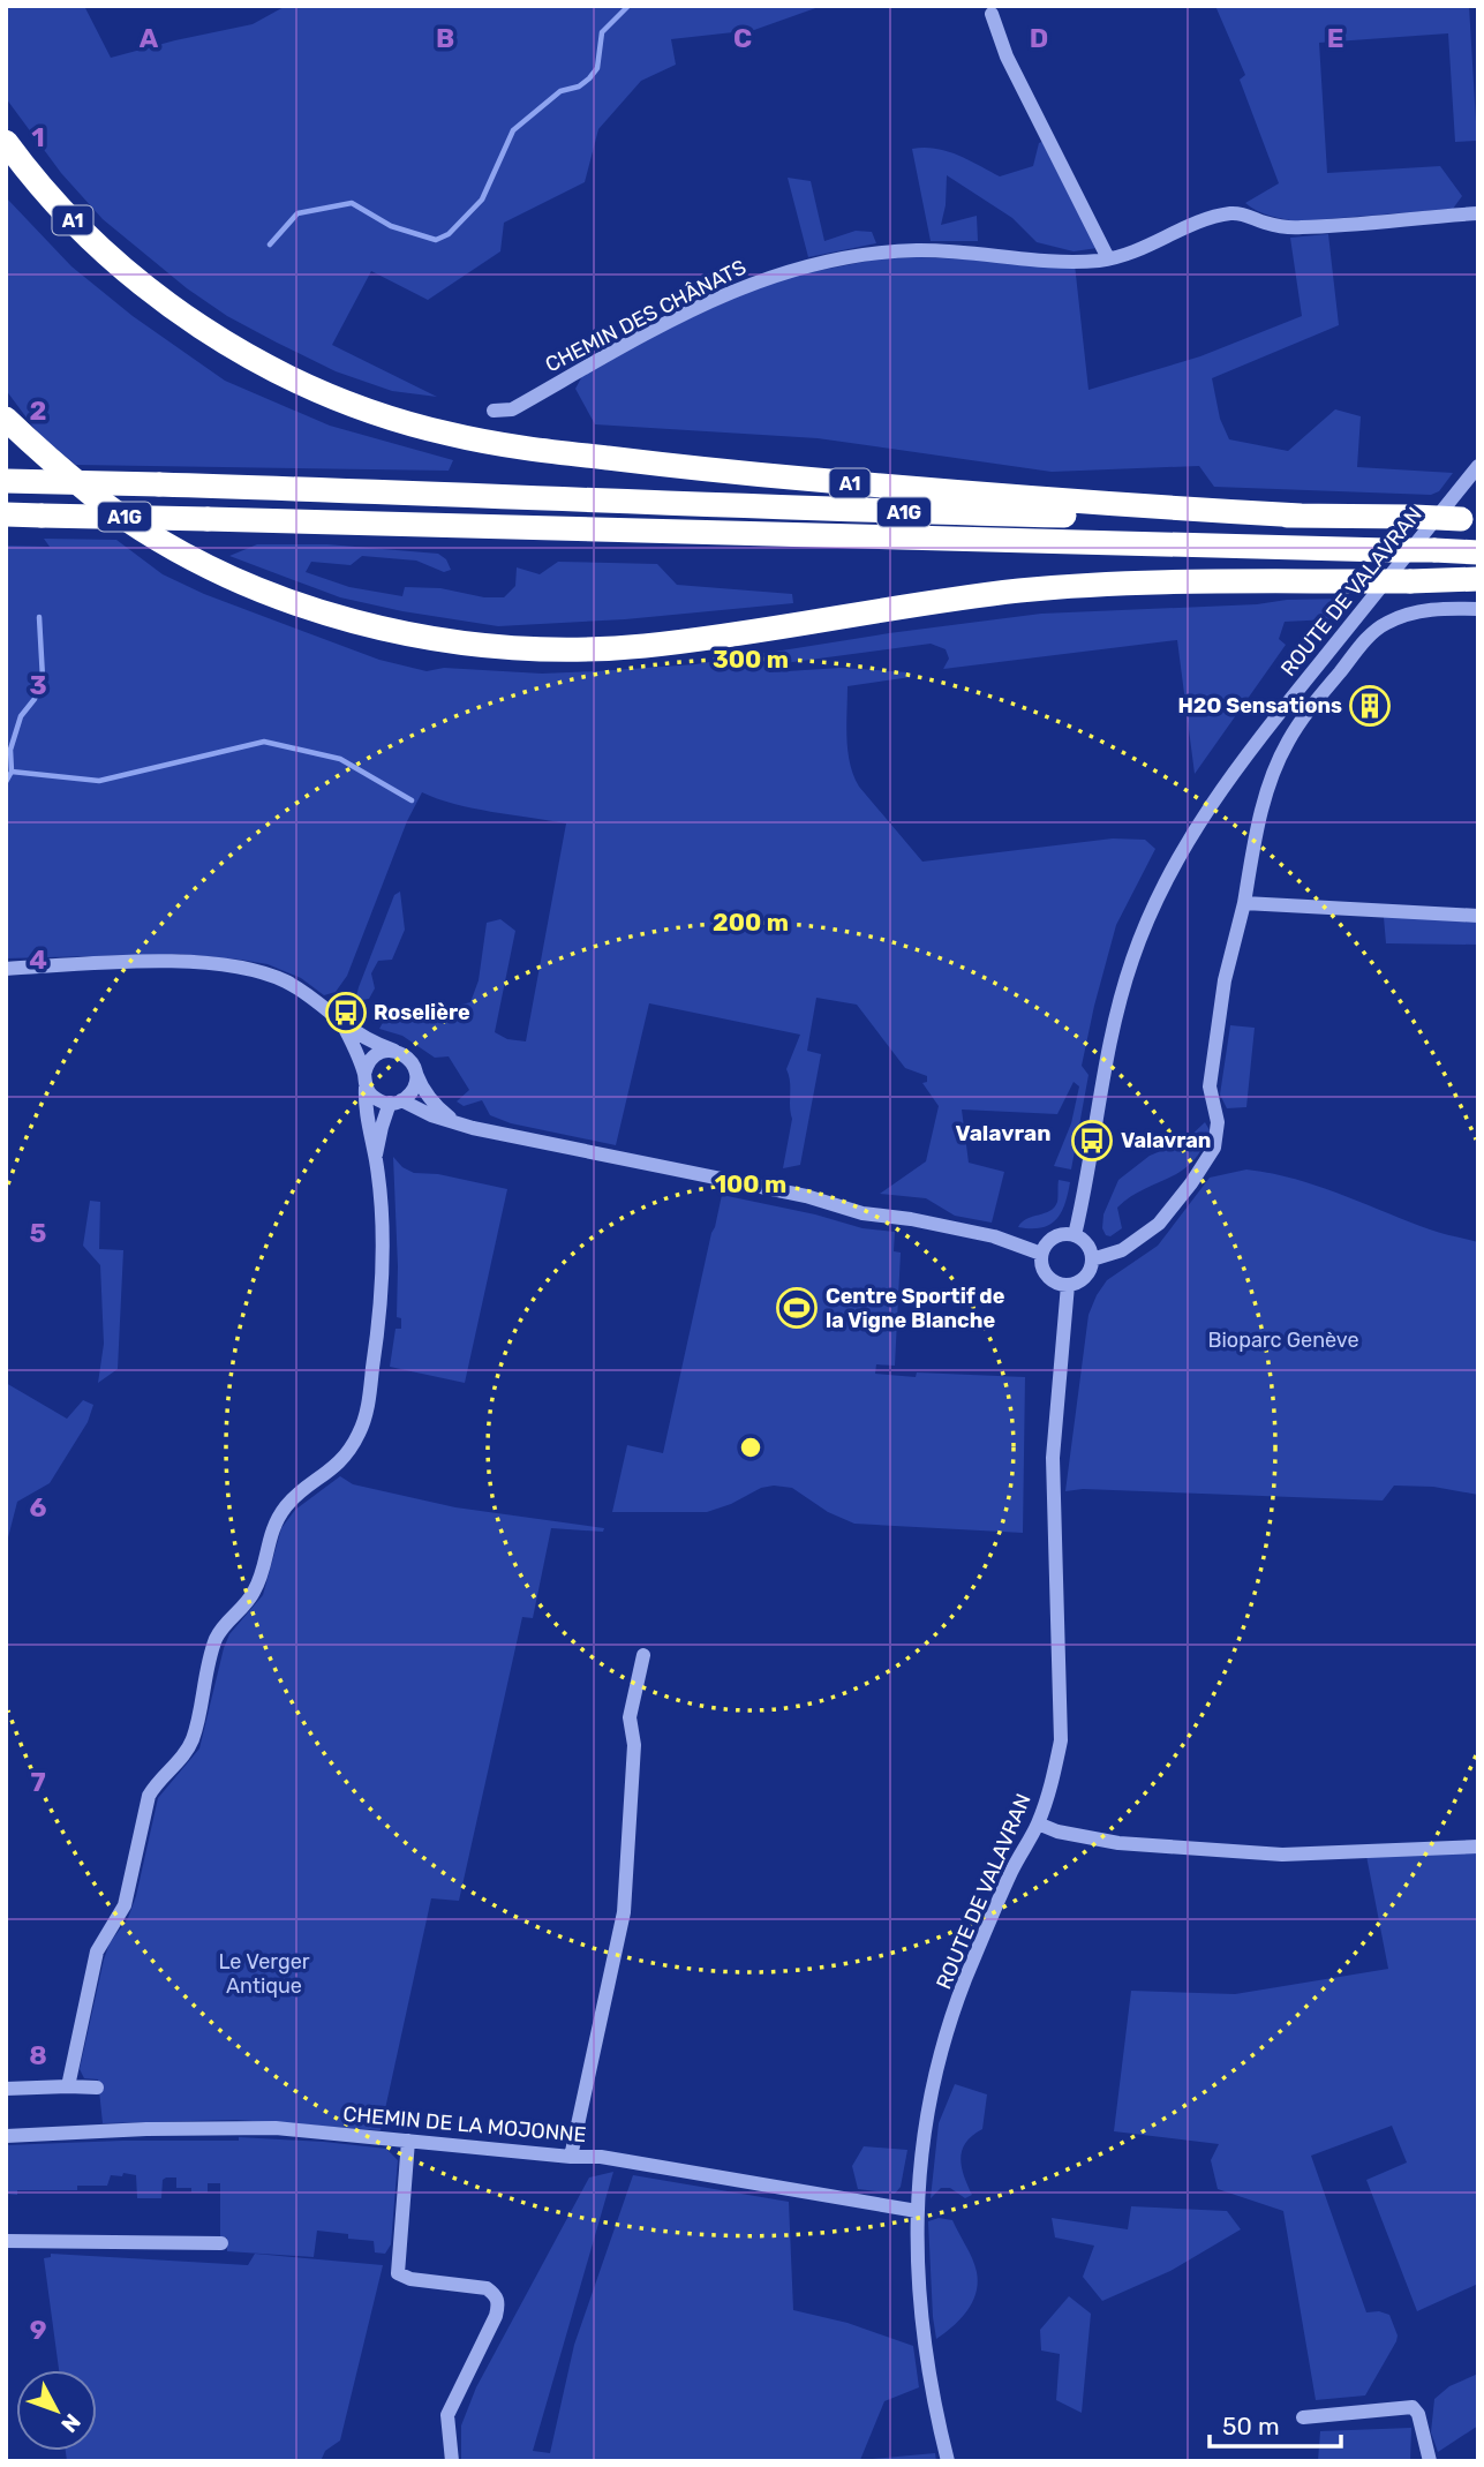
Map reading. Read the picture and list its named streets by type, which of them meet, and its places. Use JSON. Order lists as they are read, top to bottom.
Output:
{
  "streets": {
    "highway": ["A1", "A1G"],
    "street": ["CHEMIN DES CHÂNATS", "ROUTE DE VALAVRAN", "CHEMIN DE LA MOJONNE"]
  },
  "crossings": [
    ["A1", "A1G"],
    ["ROUTE DE VALAVRAN", "CHEMIN DE LA MOJONNE"]
  ],
  "districts": ["Valavran"],
  "parks": ["Bioparc Genève", "Le Verger Antique"],
  "places": {
    "building": ["H2O Sensations"],
    "bus stop": ["Roselière", "Valavran"],
    "sports": ["Centre Sportif de la Vigne Blanche"]
  },
  "scale_bar": "50 m",
  "north": "bottom right",
  "grid": {
    "columns": [
      "A",
      "B",
      "C",
      "D",
      "E"
    ],
    "rows": [
      "1",
      "2",
      "3",
      "4",
      "5",
      "6",
      "7",
      "8",
      "9"
    ]
  },
  "rings": ["300 m", "200 m", "100 m"]
}
